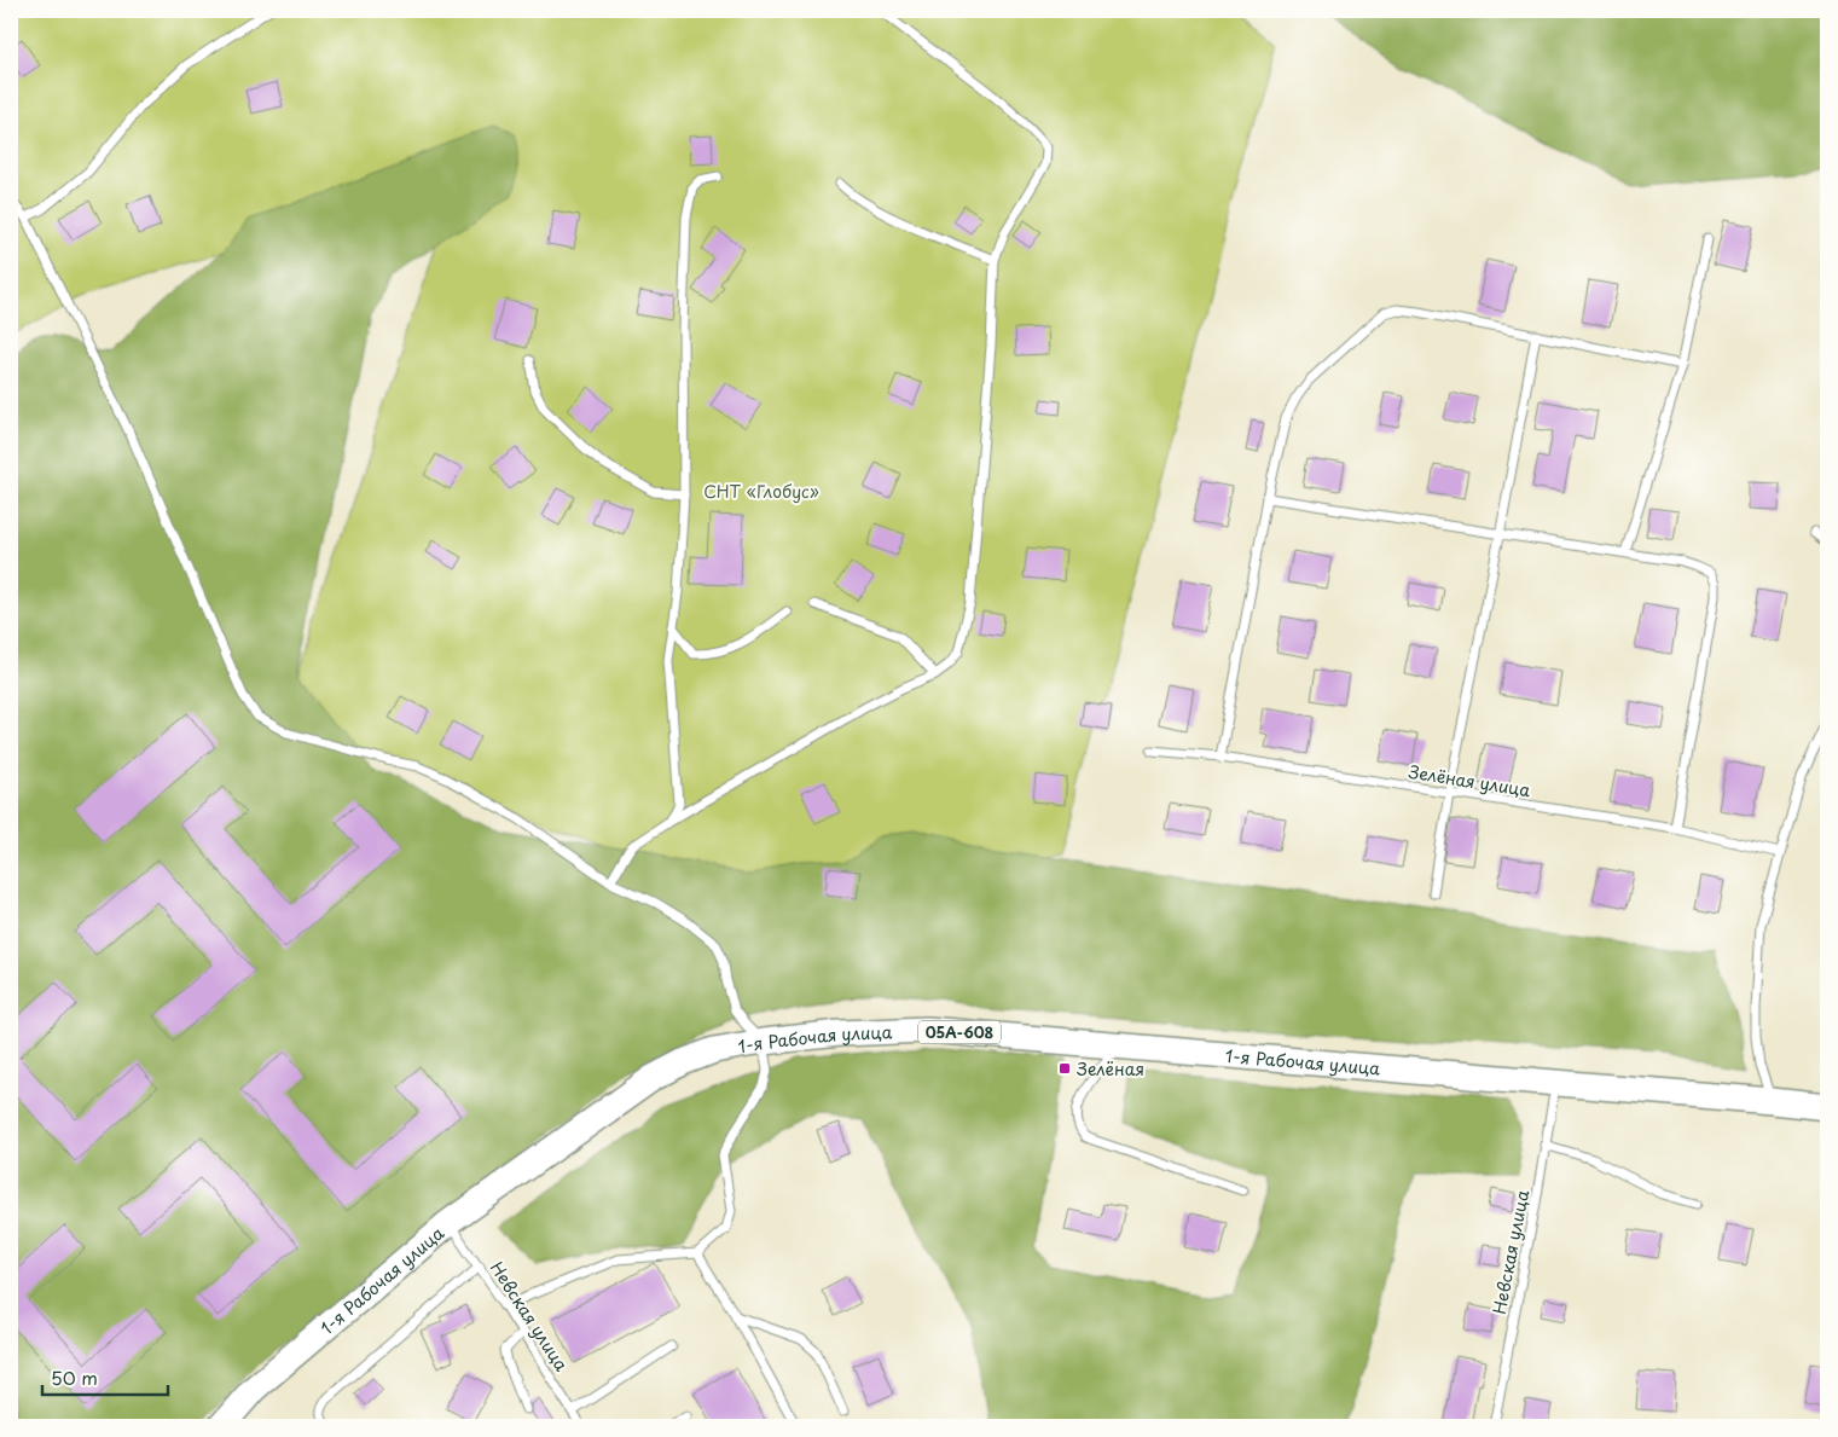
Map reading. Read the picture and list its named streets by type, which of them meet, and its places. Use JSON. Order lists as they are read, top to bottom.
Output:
{
  "streets": {
    "main road": ["05А-608", "1-я Рабочая улица"],
    "lane": ["Зелёная улица", "Невская улица"]
  },
  "crossings": [
    ["1-я Рабочая улица", "Невская улица"]
  ],
  "parks": ["СНТ «Глобус»"],
  "places": {
    "transit": ["Зелёная"]
  },
  "scale_bar": "50 m"
}
